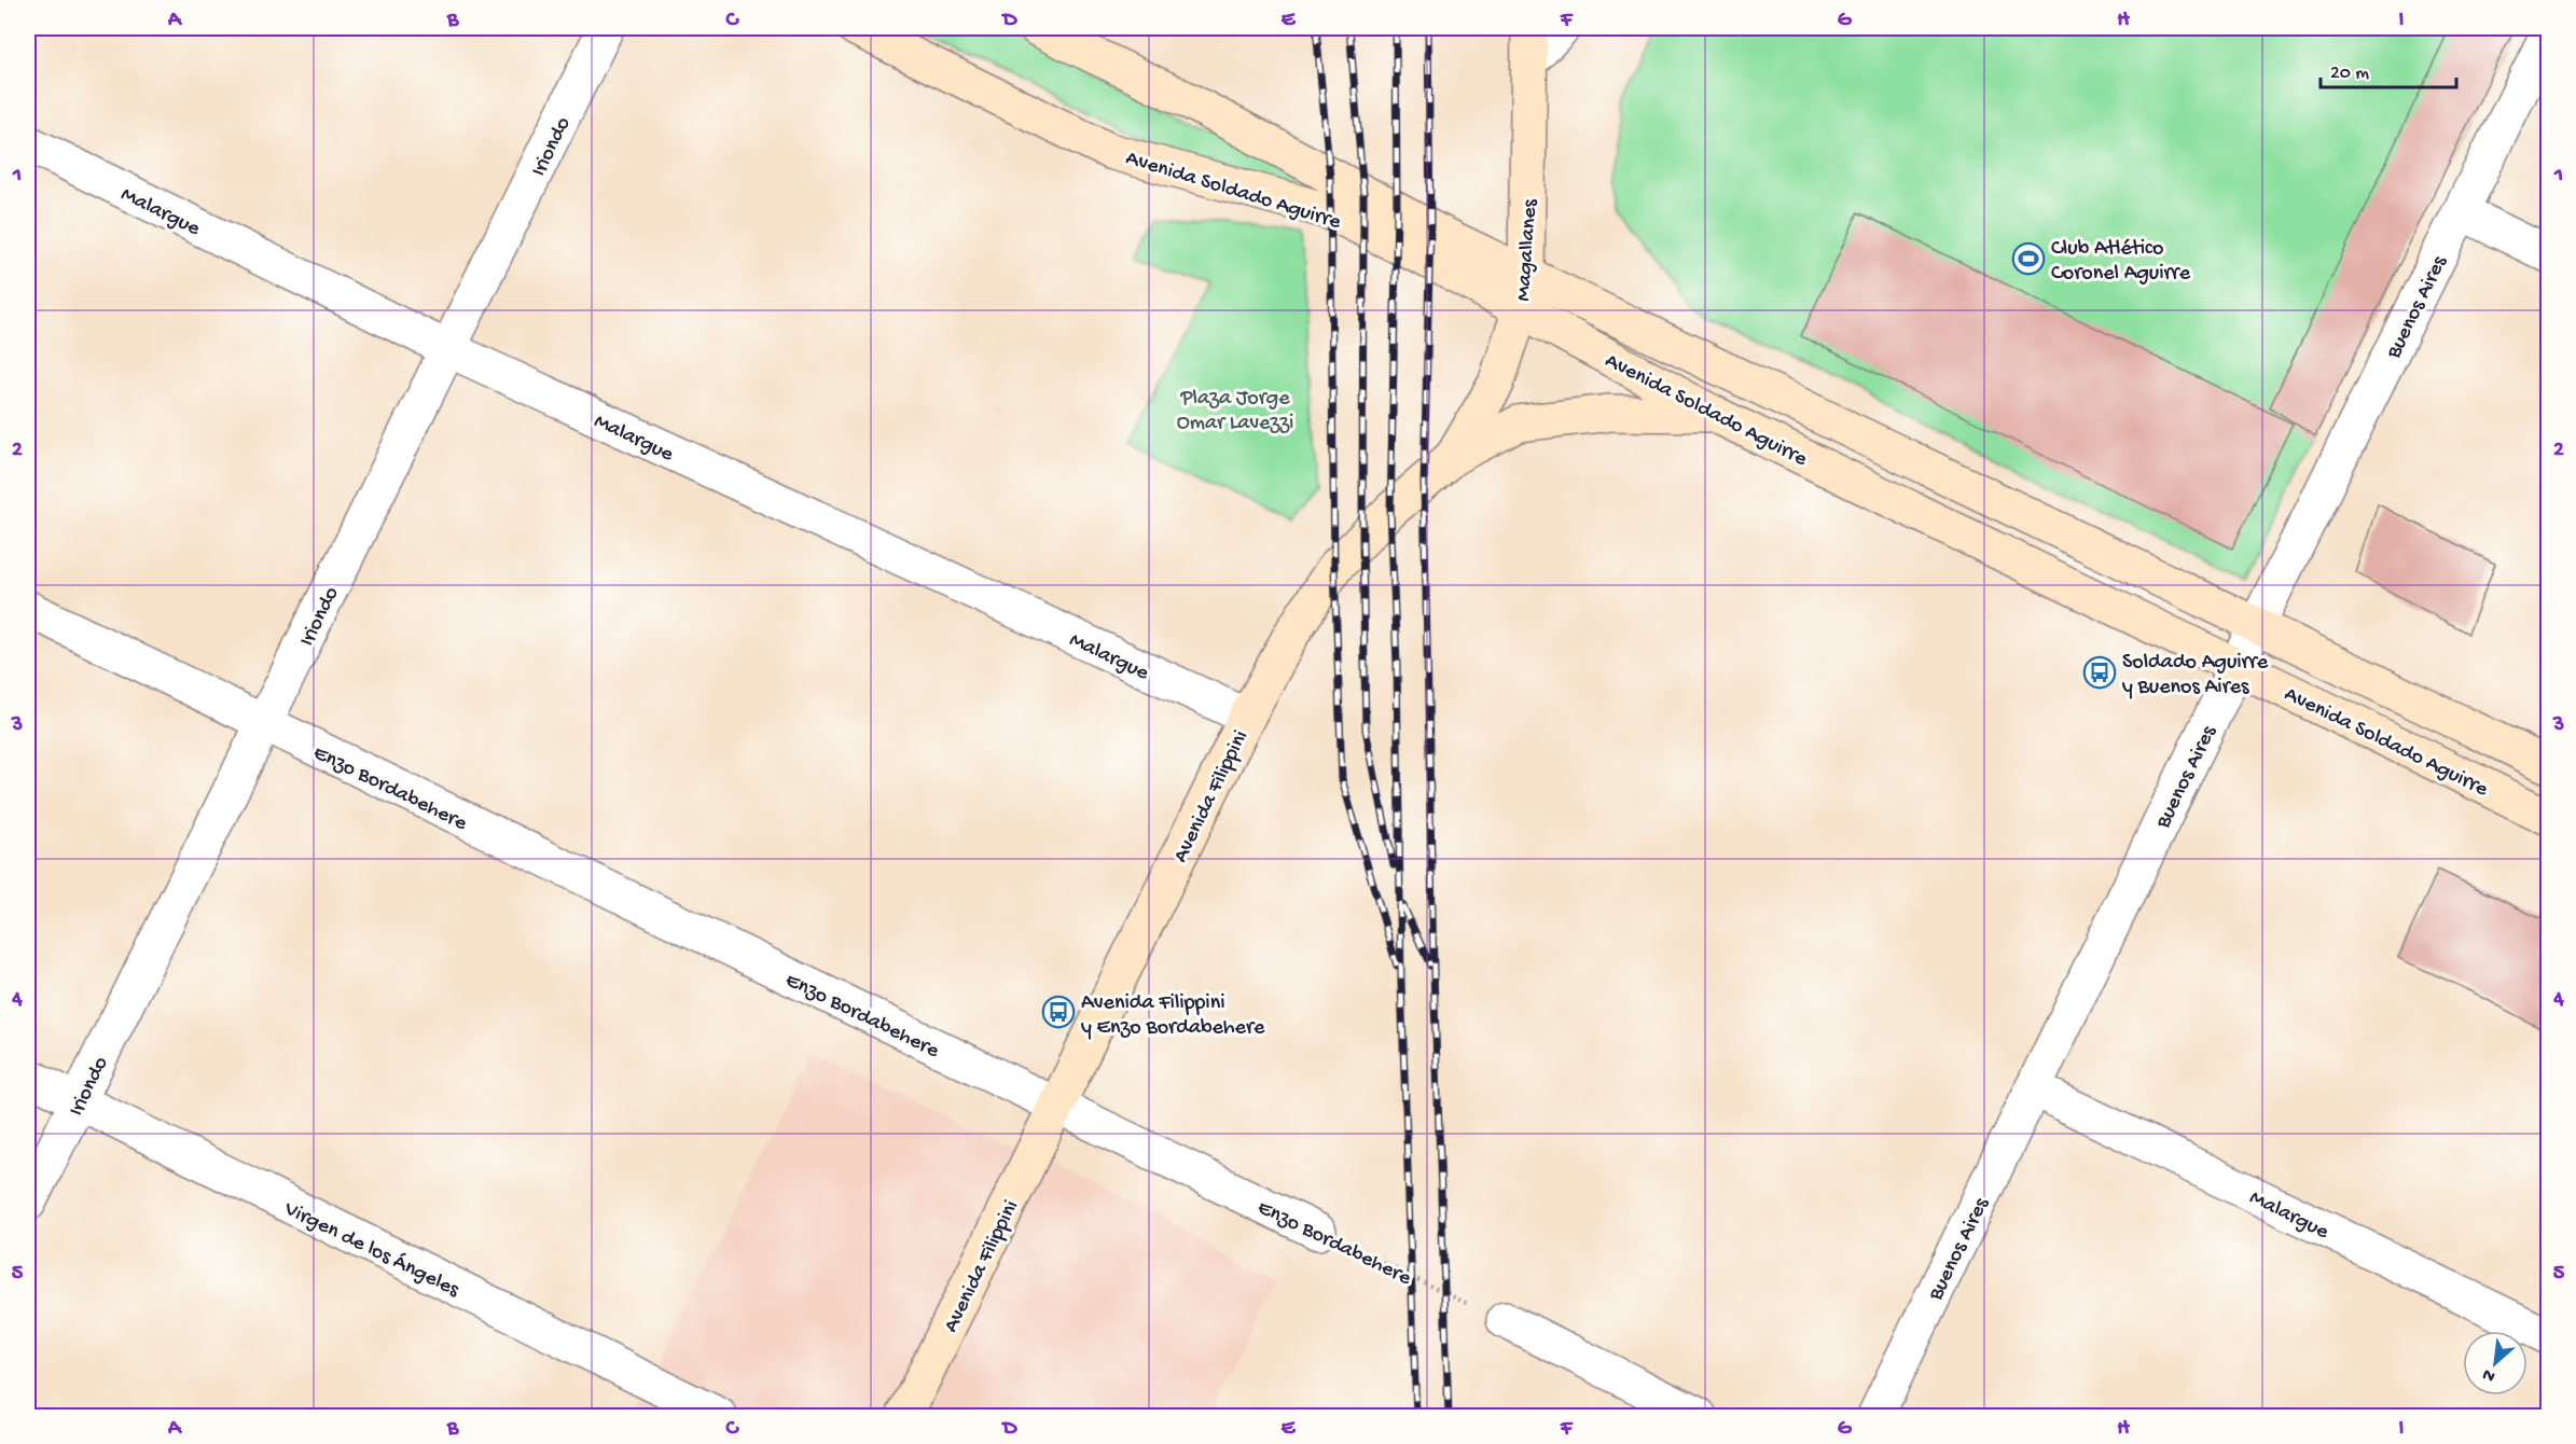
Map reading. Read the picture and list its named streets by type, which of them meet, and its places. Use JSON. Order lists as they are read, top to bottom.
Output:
{
  "streets": {
    "main road": ["Avenida Soldado Aguirre", "Magallanes", "Avenida Filippini"],
    "street": [
      "Iriondo",
      "Malargue",
      "Buenos Aires",
      "Enzo Bordabehere",
      "Virgen de los Ángeles"
    ]
  },
  "crossings": [
    ["Iriondo", "Malargue"],
    ["Iriondo", "Enzo Bordabehere"],
    ["Iriondo", "Virgen de los Ángeles"],
    ["Avenida Soldado Aguirre", "Magallanes"],
    ["Avenida Soldado Aguirre", "Buenos Aires"],
    ["Avenida Soldado Aguirre", "Avenida Filippini"],
    ["Malargue", "Buenos Aires"],
    ["Malargue", "Avenida Filippini"],
    ["Magallanes", "Avenida Filippini"],
    ["Enzo Bordabehere", "Avenida Filippini"]
  ],
  "parks": ["Plaza Jorge Omar Lavezzi"],
  "places": {
    "sports": ["Club Atlético Coronel Aguirre"],
    "bus stop": ["Soldado Aguirre y Buenos Aires", "Avenida Filippini y Enzo Bordabehere"]
  },
  "scale_bar": "20 m",
  "north": "bottom left",
  "grid": {
    "columns": [
      "A",
      "B",
      "C",
      "D",
      "E",
      "F",
      "G",
      "H",
      "I"
    ],
    "rows": [
      "1",
      "2",
      "3",
      "4",
      "5"
    ]
  }
}
